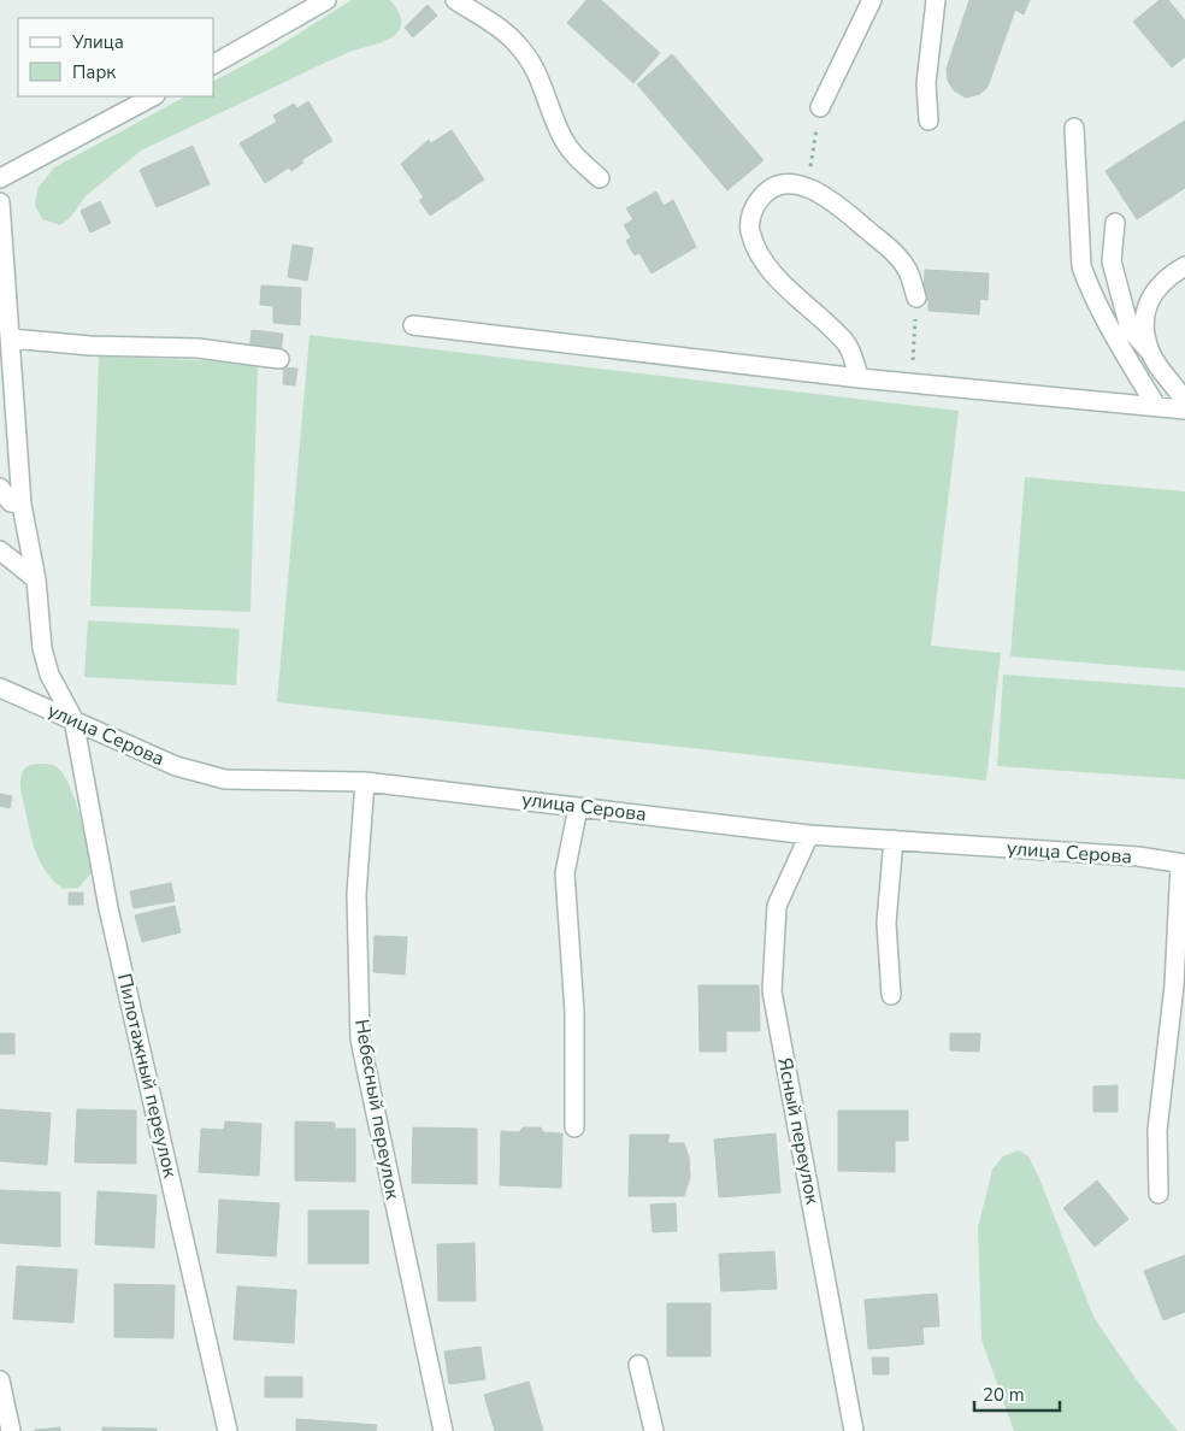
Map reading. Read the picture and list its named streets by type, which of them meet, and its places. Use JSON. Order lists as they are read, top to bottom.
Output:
{
  "streets": {
    "street": [
      "улица Серова",
      "Пилотажный переулок",
      "Небесный переулок",
      "Ясный переулок"
    ]
  },
  "crossings": [
    ["улица Серова", "Пилотажный переулок"],
    ["улица Серова", "Небесный переулок"],
    ["улица Серова", "Ясный переулок"]
  ],
  "legend": ["Улица", "Парк"],
  "scale_bar": "20 m"
}
